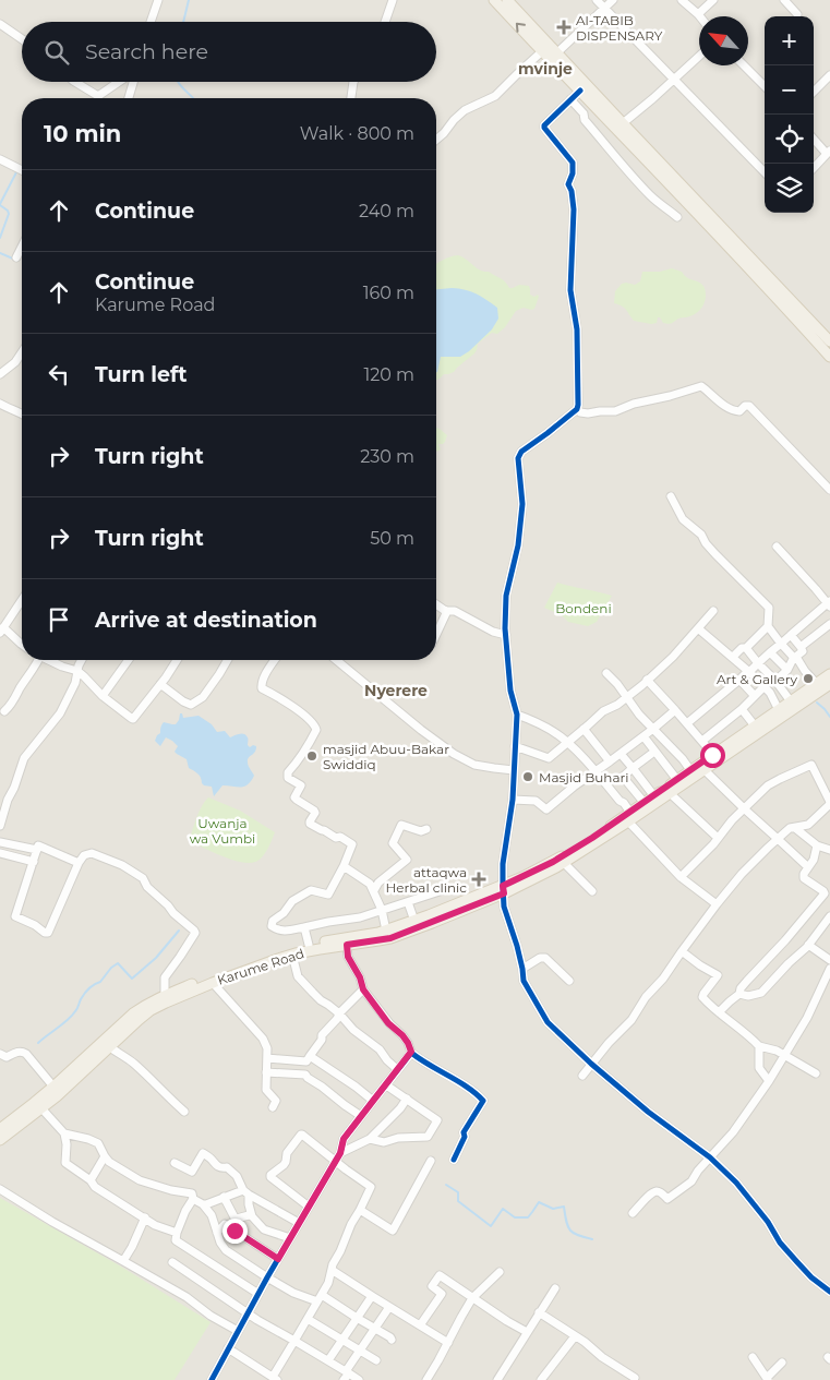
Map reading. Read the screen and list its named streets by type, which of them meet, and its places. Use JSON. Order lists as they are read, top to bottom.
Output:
{
  "streets": {
    "main road": ["Karume Road"]
  },
  "districts": ["mvinje", "Nyerere"],
  "parks": ["Bondeni", "Uwanja wa Vumbi"],
  "places": {
    "health": ["Al-TABIB DISPENSARY", "attaqwa Herbal clinic"],
    "other": ["Art & Gallery", "masjid Abuu-Bakar Swiddiq", "Masjid Buhari"]
  },
  "north": "top left",
  "page": {
    "map_buttons": ["+", "−"],
    "search": "Search here",
    "heading": ["10 min", "Walk · 800 m"],
    "list": [
      ["Continue", "240 m"],
      ["Continue", "Karume Road", "160 m"],
      ["Turn left", "120 m"],
      ["Turn right", "230 m"],
      ["Turn right", "50 m"],
      "Arrive at destination"
    ]
  }
}
